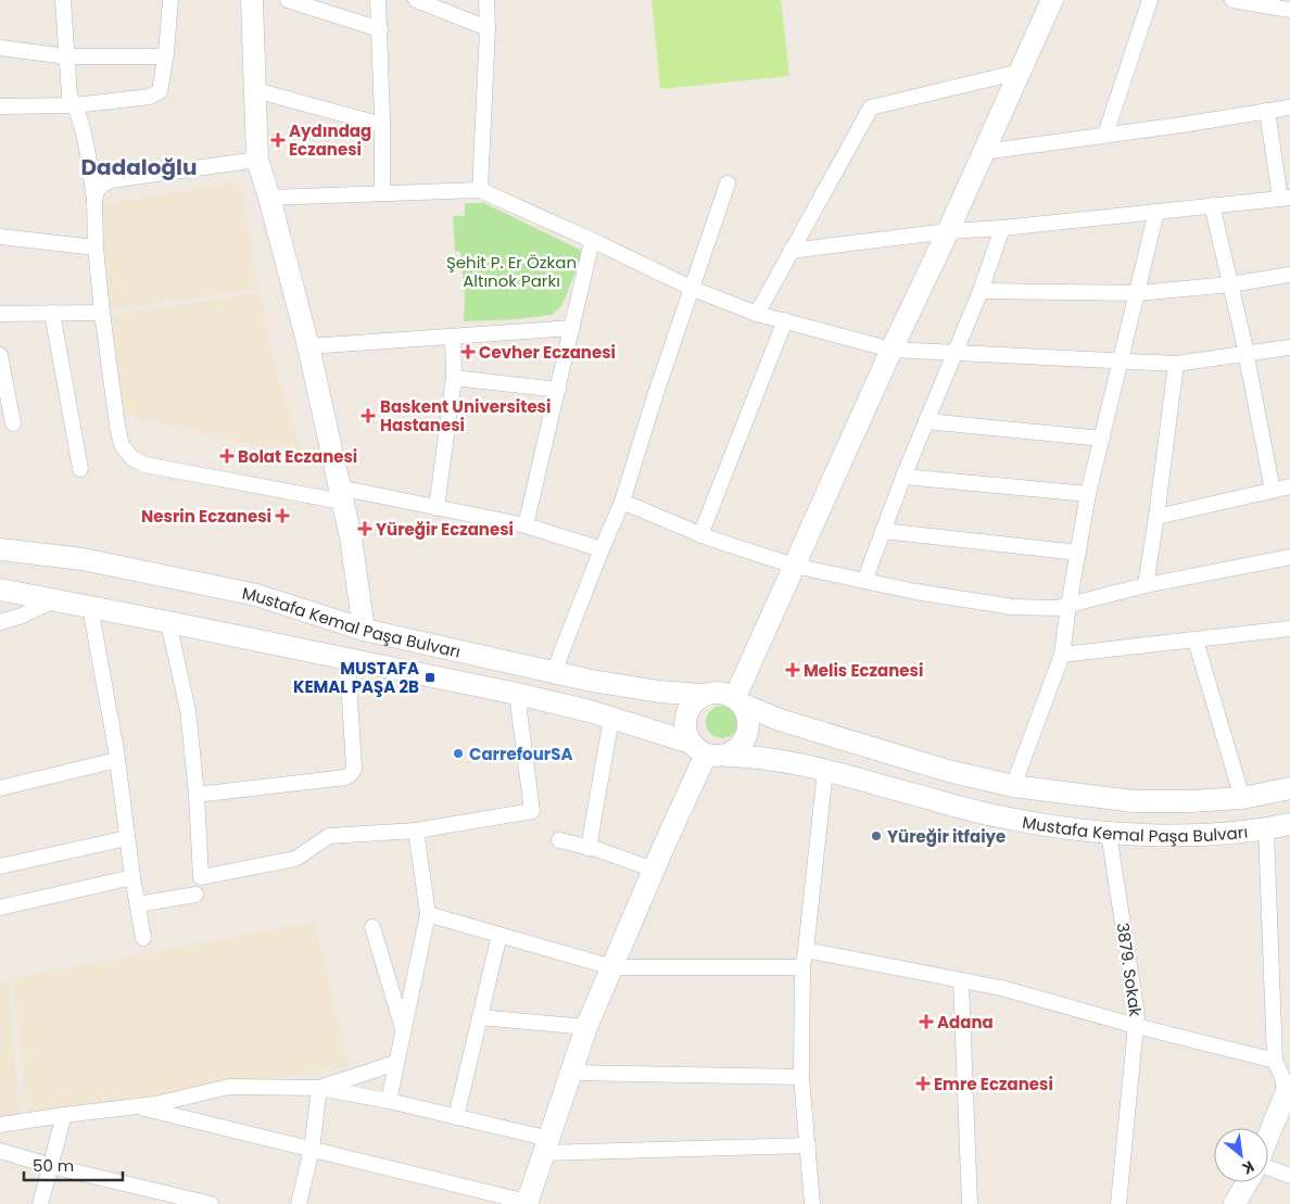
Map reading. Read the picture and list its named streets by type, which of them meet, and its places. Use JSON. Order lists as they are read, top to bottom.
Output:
{
  "streets": {
    "main road": ["Mustafa Kemal Paşa Bulvarı"],
    "street": ["3879. Sokak"]
  },
  "crossings": [
    ["Mustafa Kemal Paşa Bulvarı", "3879. Sokak"]
  ],
  "districts": ["Dadaloğlu"],
  "parks": ["Şehit P. Er Özkan Altınok Parkı"],
  "places": {
    "health": [
      "Aydındag Eczanesi",
      "Cevher Eczanesi",
      "Baskent Universitesi Hastanesi",
      "Bolat Eczanesi",
      "Nesrin Eczanesi",
      "Yüreğir Eczanesi",
      "Melis Eczanesi",
      "Adana",
      "Emre Eczanesi"
    ],
    "transit": ["MUSTAFA KEMAL PAŞA 2B"],
    "other": ["CarrefourSA", "Yüreğir itfaiye"]
  },
  "scale_bar": "50 m",
  "north": "bottom right"
}
